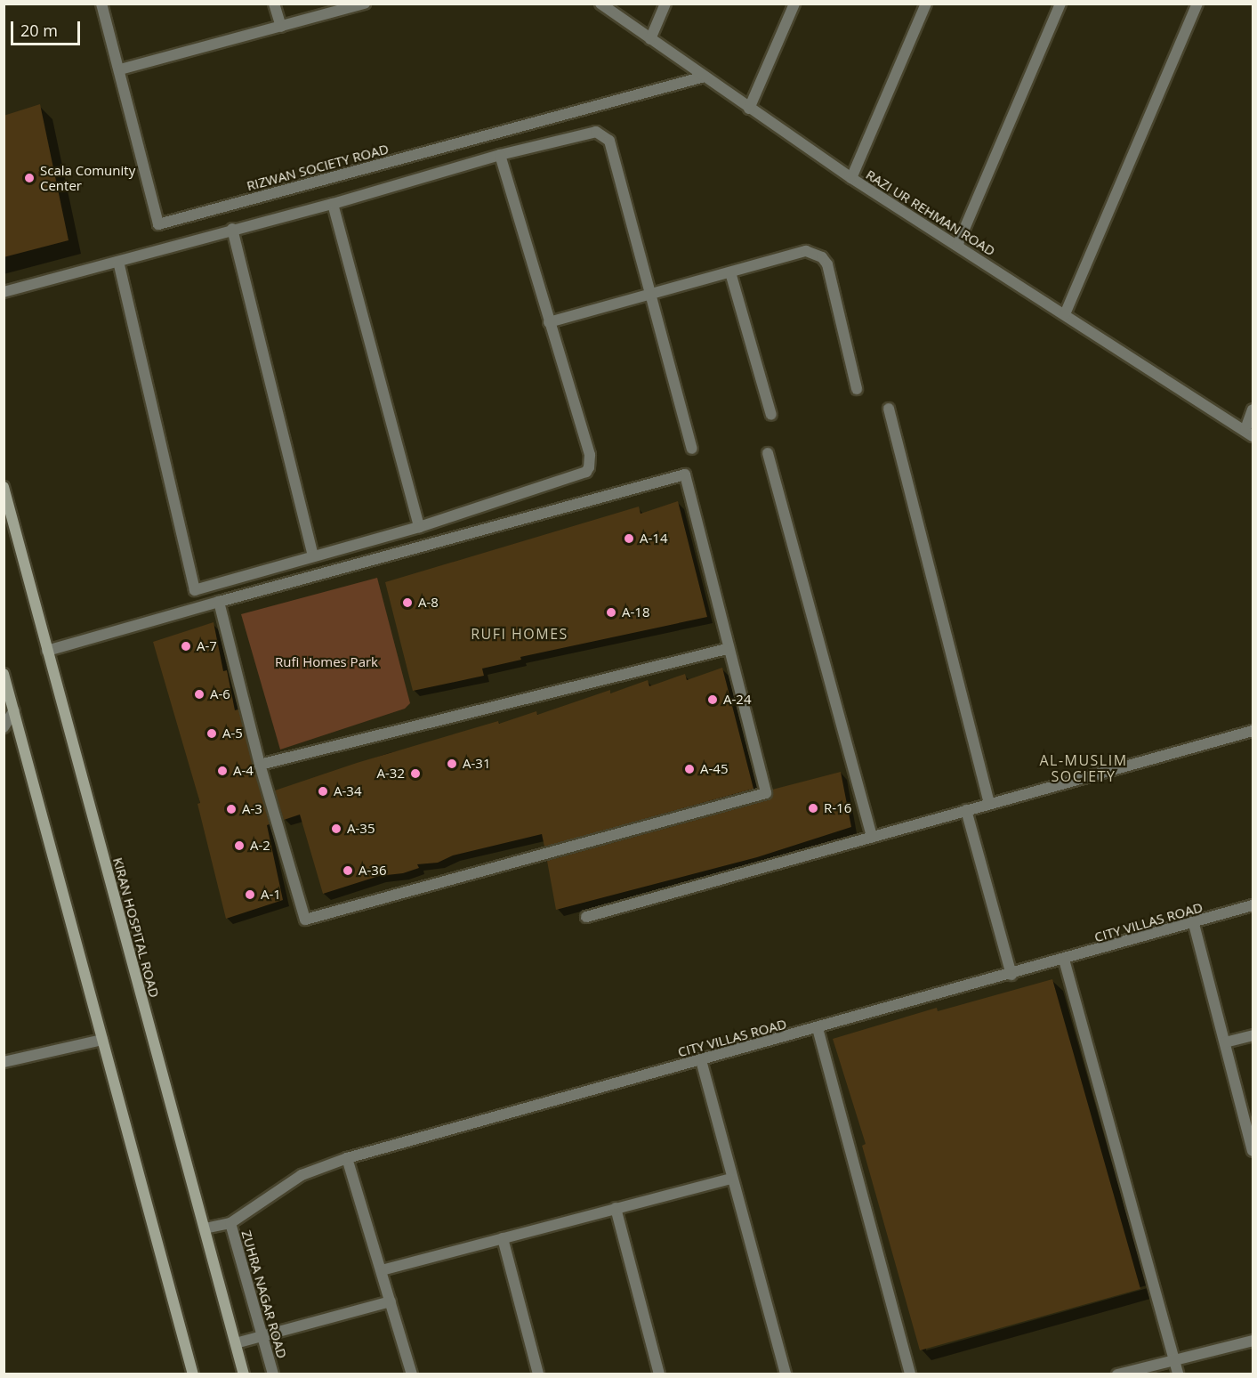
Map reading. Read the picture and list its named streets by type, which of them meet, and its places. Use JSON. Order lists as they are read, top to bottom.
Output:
{
  "streets": {
    "main road": ["KIRAN HOSPITAL ROAD"],
    "street": [
      "RIZWAN SOCIETY ROAD",
      "RAZI UR REHMAN ROAD",
      "CITY VILLAS ROAD",
      "ZUHRA NAGAR ROAD"
    ]
  },
  "crossings": [
    ["RIZWAN SOCIETY ROAD", "RAZI UR REHMAN ROAD"],
    ["CITY VILLAS ROAD", "ZUHRA NAGAR ROAD"]
  ],
  "districts": ["RUFI HOMES", "AL-MUSLIM SOCIETY"],
  "parks": ["Rufi Homes Park"],
  "places": [
    "Scala Comunity Center",
    "A-14",
    "A-8",
    "A-18",
    "A-7",
    "A-6",
    "A-24",
    "A-5",
    "A-31",
    "A-45",
    "A-4",
    "A-32",
    "A-34",
    "R-16",
    "A-3",
    "A-35",
    "A-2",
    "A-36",
    "A-1"
  ],
  "scale_bar": "20 m"
}
